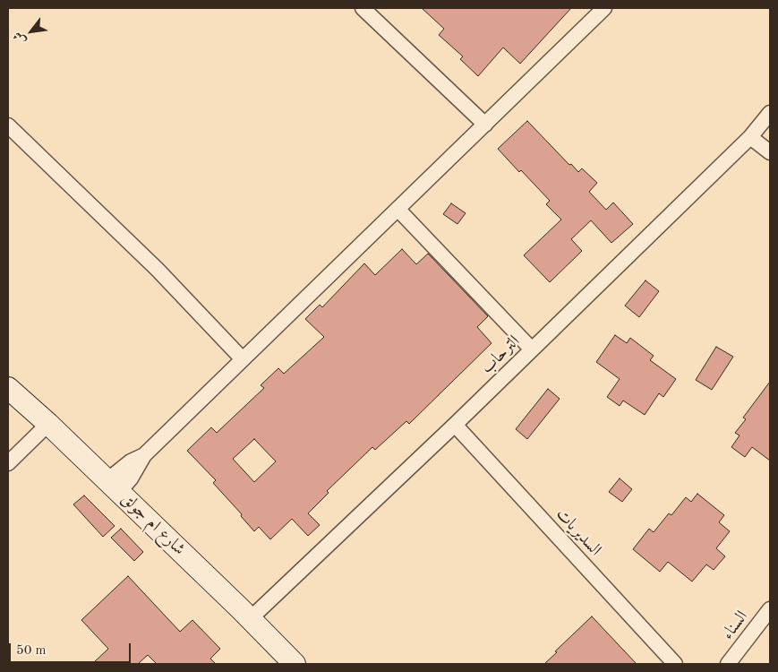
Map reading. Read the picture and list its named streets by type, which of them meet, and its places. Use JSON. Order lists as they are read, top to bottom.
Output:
{
  "streets": {
    "street": [
      "الترحاب",
      "شارع ام جولق",
      "السديريات",
      "السناء"
    ]
  },
  "crossings": [
    ["الترحاب", "شارع ام جولق"],
    ["الترحاب", "السديريات"]
  ],
  "scale_bar": "50 m",
  "north": "bottom left"
}
